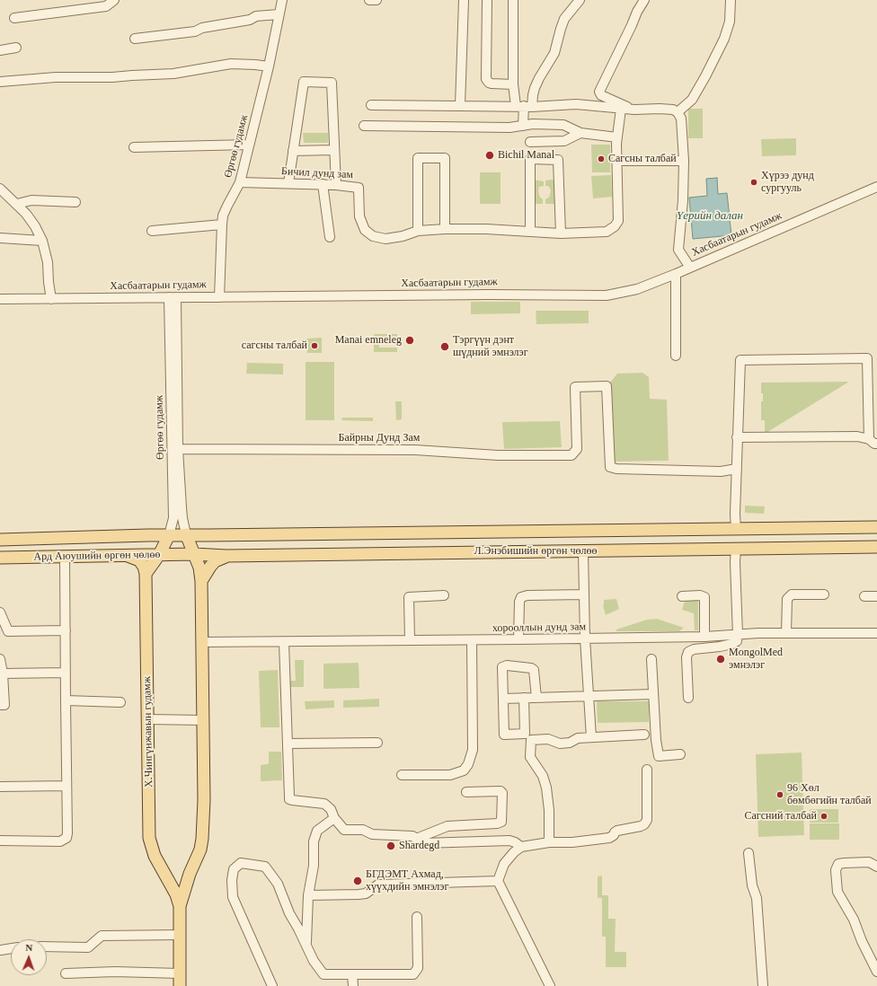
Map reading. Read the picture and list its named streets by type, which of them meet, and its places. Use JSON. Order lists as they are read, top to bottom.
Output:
{
  "streets": {
    "main road": ["Л.Энэбишийн өргөн чөлөө", "Ард Аюушийн өргөн чөлөө", "Х.Чингүнжавын гудамж"],
    "street": [
      "Өргөө гудамж",
      "Бичил дунд зам",
      "Хасбаатарын гудамж",
      "Байрны Дунд Зам",
      "хорооллын дунд зам"
    ]
  },
  "crossings": [
    ["Өргөө гудамж", "Бичил дунд зам"],
    ["Өргөө гудамж", "Хасбаатарын гудамж"],
    ["Өргөө гудамж", "Байрны Дунд Зам"],
    ["Өргөө гудамж", "Л.Энэбишийн өргөн чөлөө"],
    ["Өргөө гудамж", "Ард Аюушийн өргөн чөлөө"],
    ["Өргөө гудамж", "Х.Чингүнжавын гудамж"],
    ["Л.Энэбишийн өргөн чөлөө", "Ард Аюушийн өргөн чөлөө"],
    ["Л.Энэбишийн өргөн чөлөө", "Х.Чингүнжавын гудамж"],
    ["Ард Аюушийн өргөн чөлөө", "Х.Чингүнжавын гудамж"],
    ["хорооллын дунд зам", "Х.Чингүнжавын гудамж"]
  ],
  "water": ["Үерийн далан"],
  "places": [
    "Bichil Manal",
    "Сагсны талбай",
    "Хүрээ дунд сургууль",
    "Manai emneleg",
    "сагсны талбай",
    "Тэргүүн дэнт шүдний эмнэлэг",
    "MongolMed эмнэлэг",
    "96 Хөл бөмбөгийн талбай",
    "Сагсний талбай",
    "Shardegd",
    "БГДЭМТ Ахмад, хүүхдийн эмнэлэг"
  ],
  "north": "top"
}
